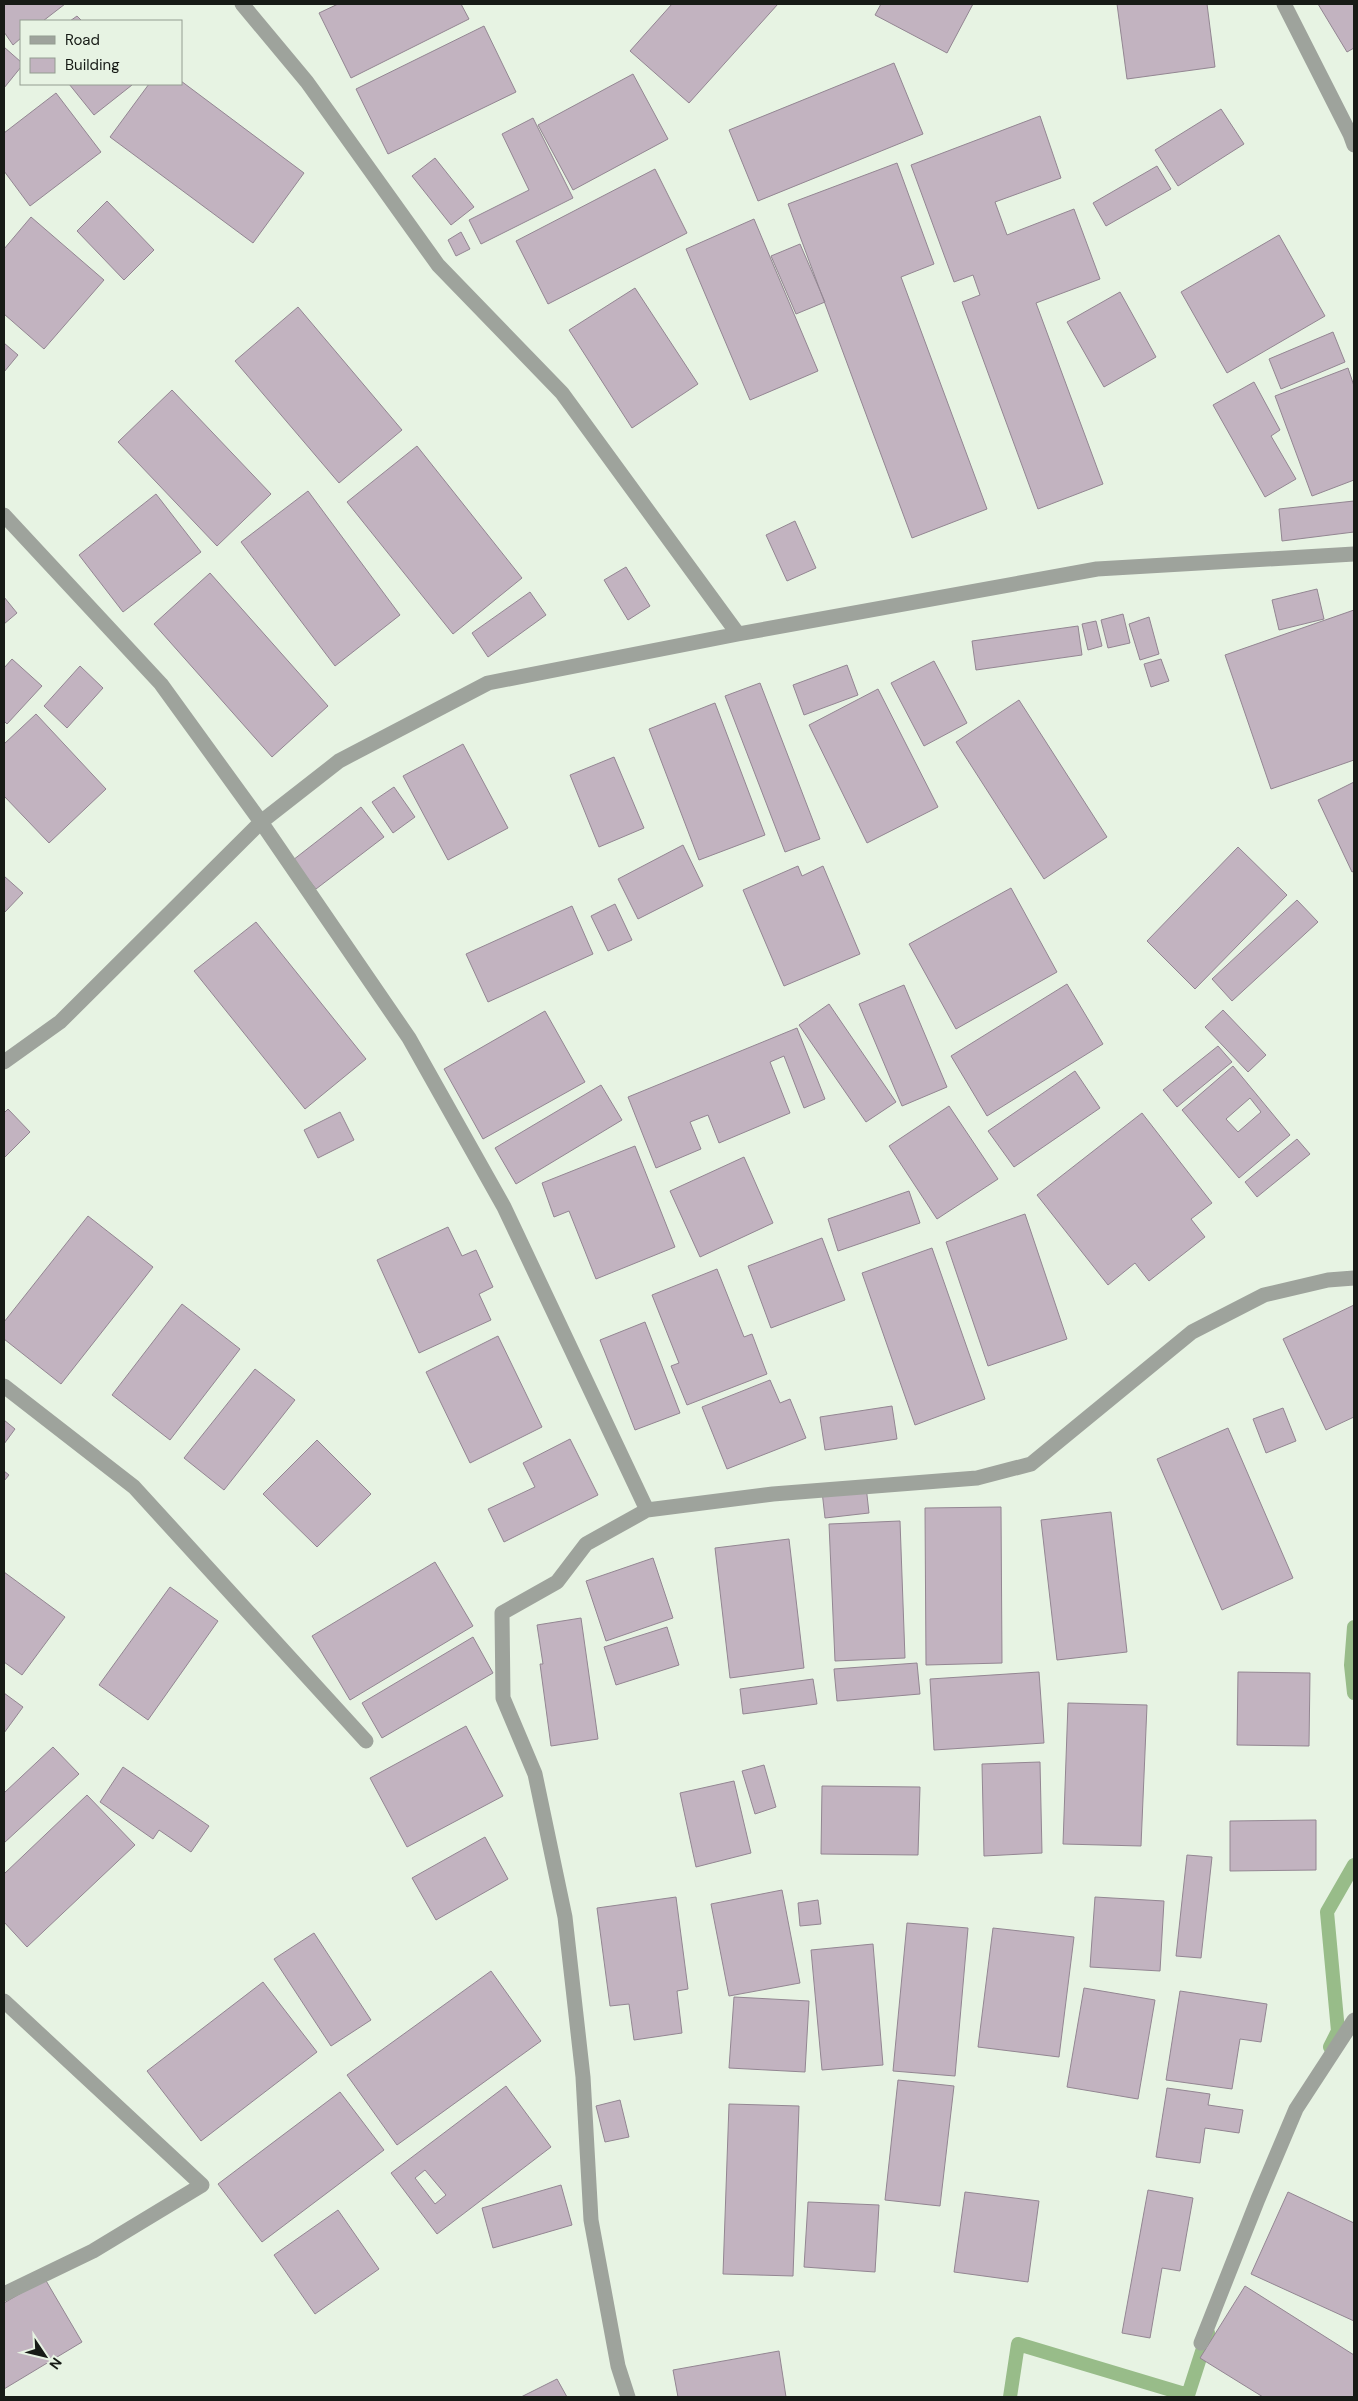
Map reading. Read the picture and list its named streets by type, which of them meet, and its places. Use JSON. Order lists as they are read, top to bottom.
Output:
{
  "legend": ["Road", "Building"],
  "north": "bottom right"
}
